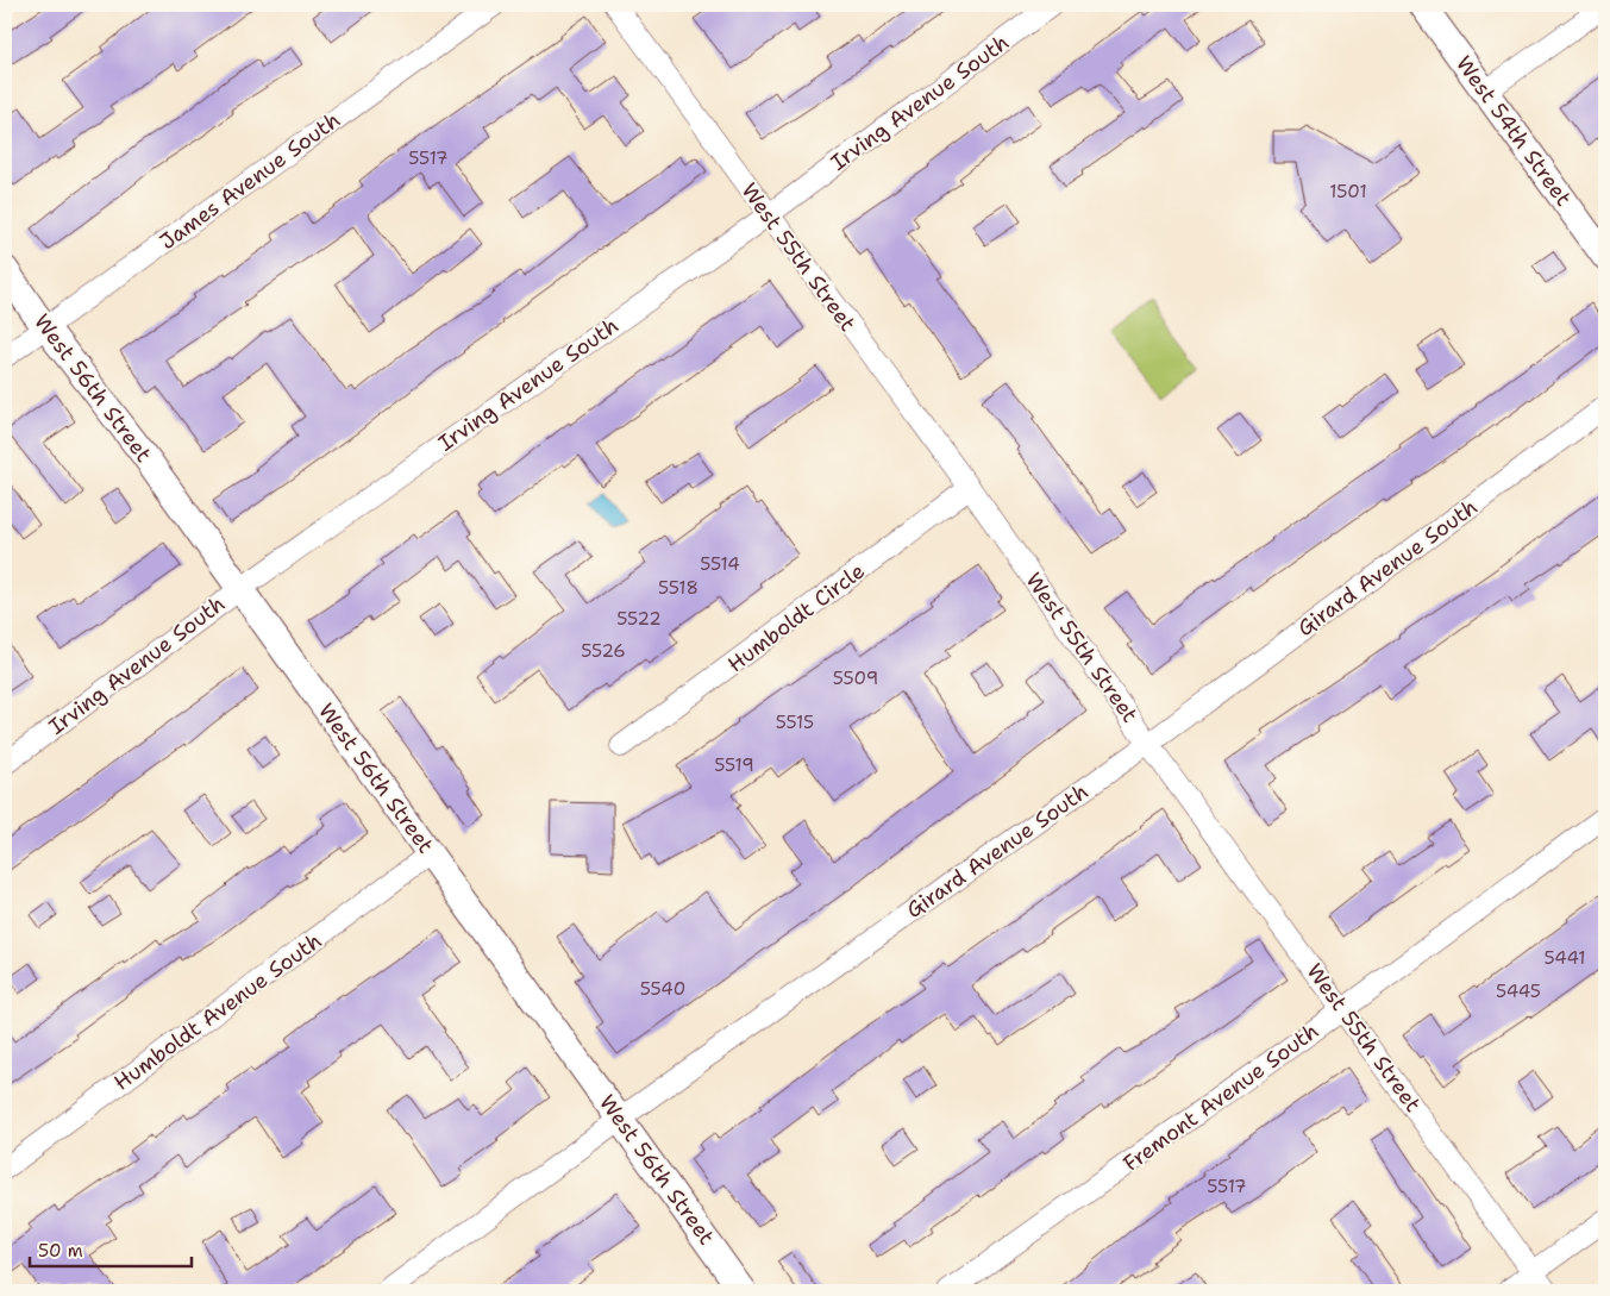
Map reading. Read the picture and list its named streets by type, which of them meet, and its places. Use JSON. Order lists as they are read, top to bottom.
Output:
{
  "streets": {
    "street": [
      "Irving Avenue South",
      "West 54th Street",
      "James Avenue South",
      "West 55th Street",
      "West 56th Street",
      "Girard Avenue South",
      "Humboldt Circle",
      "Humboldt Avenue South",
      "Fremont Avenue South"
    ]
  },
  "crossings": [
    ["Irving Avenue South", "West 55th Street"],
    ["Irving Avenue South", "West 56th Street"],
    ["James Avenue South", "West 56th Street"],
    ["West 55th Street", "Girard Avenue South"],
    ["West 55th Street", "Humboldt Circle"],
    ["West 55th Street", "Fremont Avenue South"],
    ["West 56th Street", "Girard Avenue South"],
    ["West 56th Street", "Humboldt Avenue South"]
  ],
  "house_numbers": [
    "5517",
    "1501",
    "5514",
    "5518",
    "5522",
    "5526",
    "5509",
    "5515",
    "5519",
    "5441",
    "5540",
    "5445",
    "5517"
  ],
  "scale_bar": "50 m"
}
